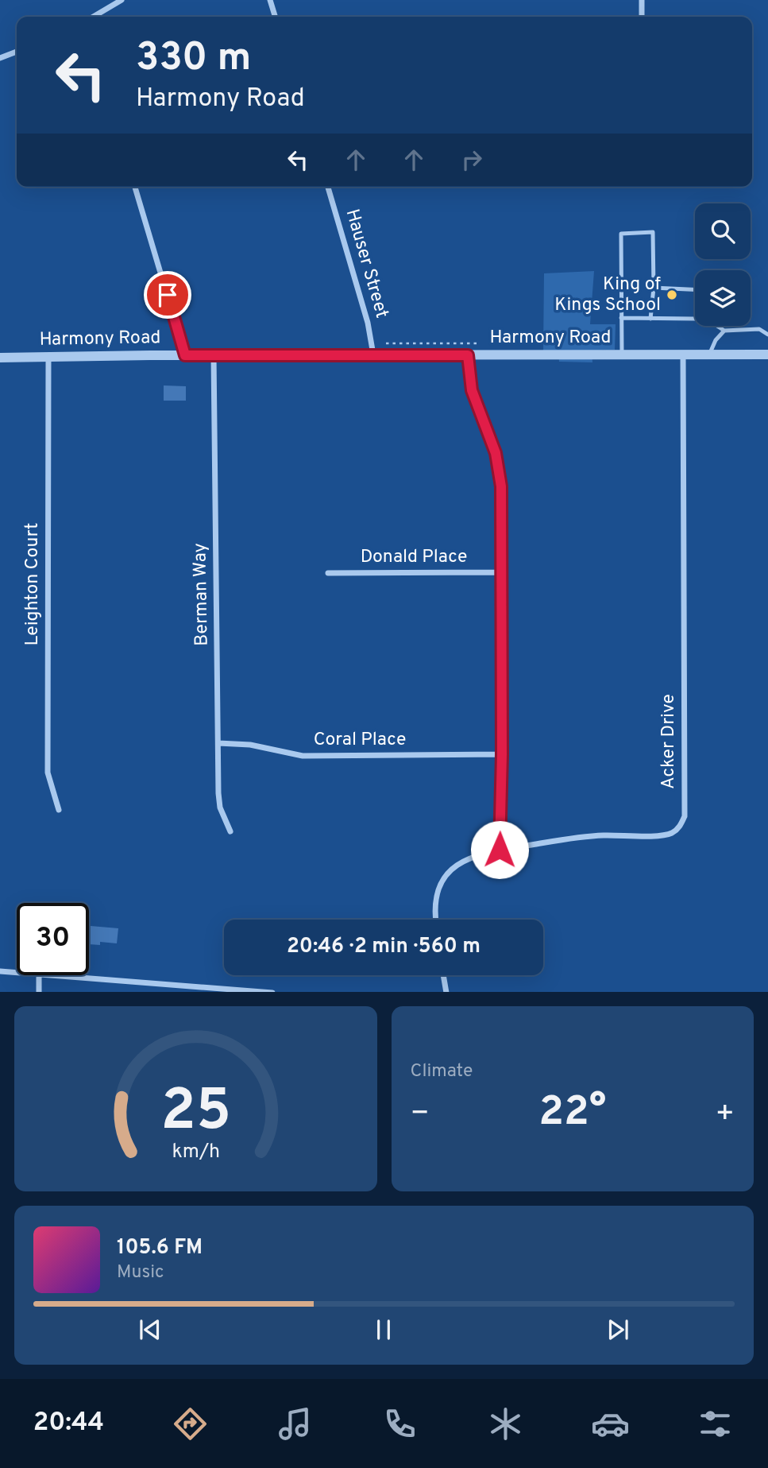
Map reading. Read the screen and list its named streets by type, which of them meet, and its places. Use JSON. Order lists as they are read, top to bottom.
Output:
{
  "streets": {
    "street": [
      "Hauser Street",
      "Harmony Road",
      "Donald Place",
      "Leighton Court",
      "Berman Way",
      "Coral Place",
      "Acker Drive"
    ]
  },
  "crossings": [
    ["Hauser Street", "Harmony Road"],
    ["Harmony Road", "Leighton Court"],
    ["Harmony Road", "Berman Way"],
    ["Harmony Road", "Acker Drive"],
    ["Berman Way", "Coral Place"]
  ],
  "places": ["King of Kings School"],
  "page": {
    "turn": ["330 m", "Harmony Road"],
    "limit": "30",
    "trip": "20:46 · 2 min · 560 m",
    "tile": "Climate",
    "heat": ["−", "22°", "+"],
    "song": ["105.6 FM", "Music"],
    "tabs": "20:44",
    "gauge": ["25", "km/h"]
  }
}
